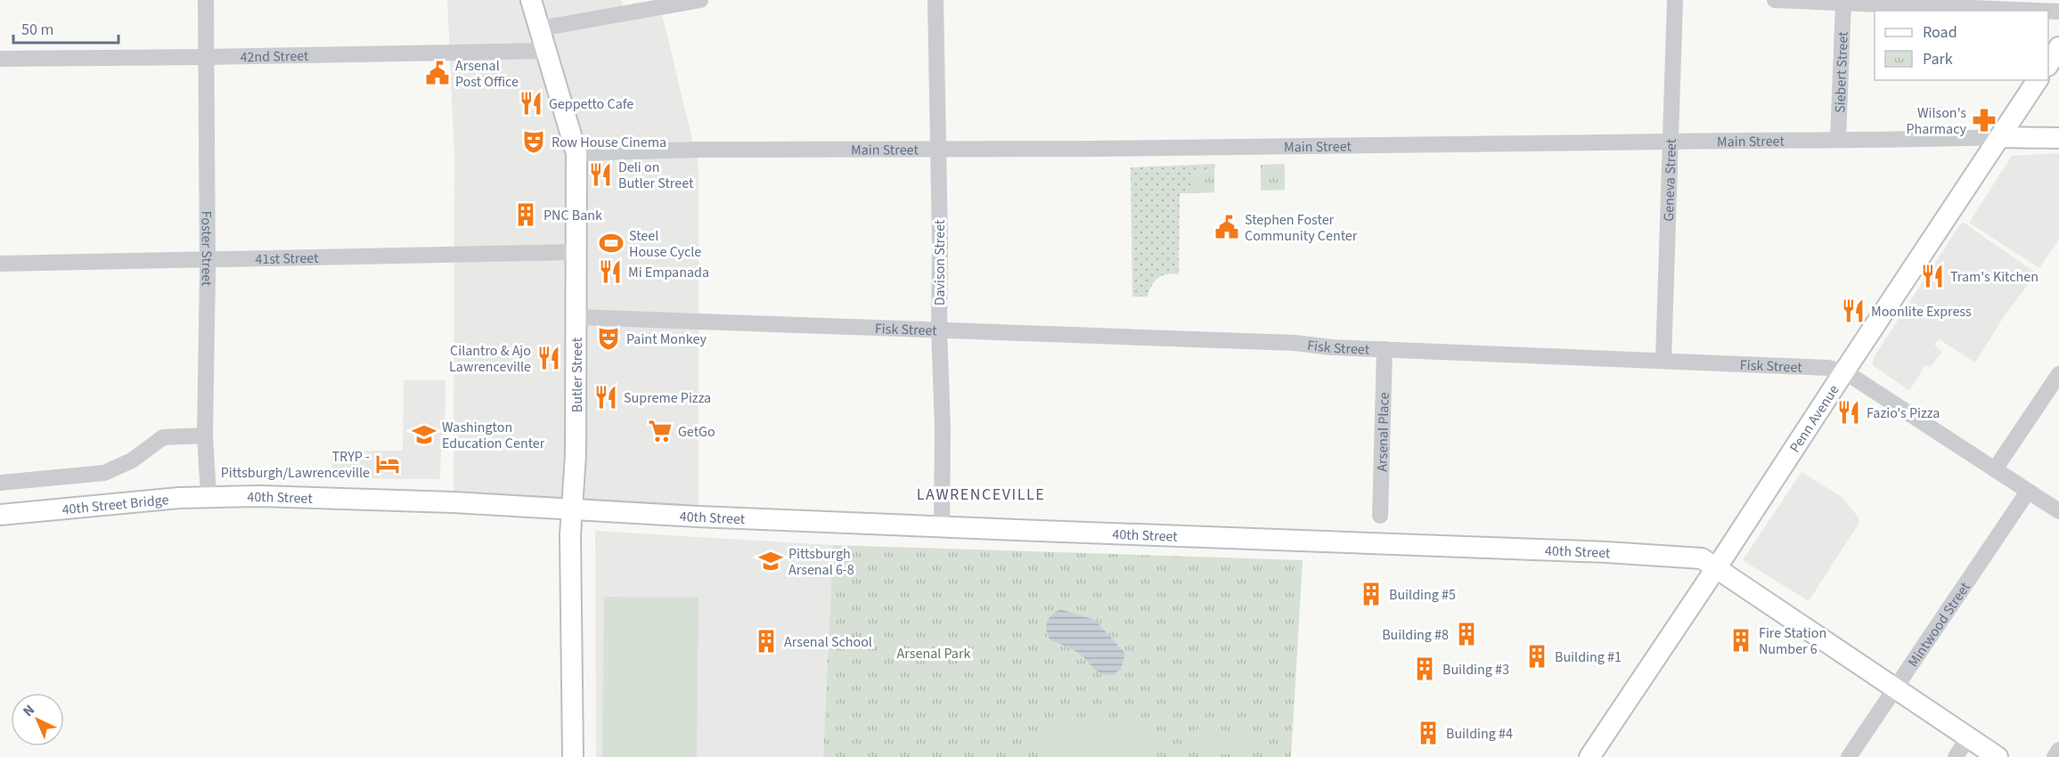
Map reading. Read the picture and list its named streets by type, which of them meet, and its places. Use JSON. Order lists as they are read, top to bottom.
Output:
{
  "streets": {
    "main road": [
      "Main Street",
      "Butler Street",
      "Penn Avenue",
      "40th Street",
      "40th Street Bridge"
    ],
    "street": [
      "42nd Street",
      "Siebert Street",
      "Geneva Street",
      "Foster Street",
      "41st Street",
      "Davison Street",
      "Fisk Street",
      "Arsenal Place",
      "Mintwood Street"
    ]
  },
  "crossings": [
    ["42nd Street", "Foster Street"],
    ["42nd Street", "Butler Street"],
    ["Siebert Street", "Main Street"],
    ["Main Street", "Geneva Street"],
    ["Main Street", "Davison Street"],
    ["Main Street", "Butler Street"],
    ["Main Street", "Penn Avenue"],
    ["Geneva Street", "Fisk Street"],
    ["Foster Street", "41st Street"],
    ["Foster Street", "40th Street Bridge"],
    ["41st Street", "Butler Street"],
    ["Davison Street", "Fisk Street"],
    ["Davison Street", "40th Street"],
    ["Fisk Street", "Butler Street"],
    ["Fisk Street", "Penn Avenue"],
    ["Fisk Street", "Arsenal Place"],
    ["Fisk Street", "Mintwood Street"],
    ["Butler Street", "40th Street"],
    ["Penn Avenue", "40th Street"],
    ["40th Street", "40th Street Bridge"],
    ["40th Street", "Mintwood Street"]
  ],
  "districts": ["LAWRENCEVILLE"],
  "parks": ["Arsenal Park"],
  "places": {
    "public building": ["Arsenal Post Office", "Stephen Foster Community Center"],
    "restaurant": [
      "Geppetto Cafe",
      "Deli on Butler Street",
      "Mi Empanada",
      "Tram's Kitchen",
      "Moonlite Express",
      "Cilantro & Ajo Lawrenceville",
      "Supreme Pizza",
      "Fazio's Pizza"
    ],
    "pharmacy": ["Wilson's Pharmacy"],
    "theatre": ["Row House Cinema", "Paint Monkey"],
    "building": [
      "PNC Bank",
      "Building #5",
      "Building #8",
      "Fire Station Number 6",
      "Arsenal School",
      "Building #1",
      "Building #3",
      "Building #4"
    ],
    "sports": ["Steel House Cycle"],
    "supermarket": ["GetGo"],
    "school or university": ["Washington Education Center", "Pittsburgh Arsenal 6-8"],
    "hotel": ["TRYP - Pittsburgh/Lawrenceville"]
  },
  "legend": ["Road", "Park"],
  "scale_bar": "50 m",
  "north": "top left"
}
